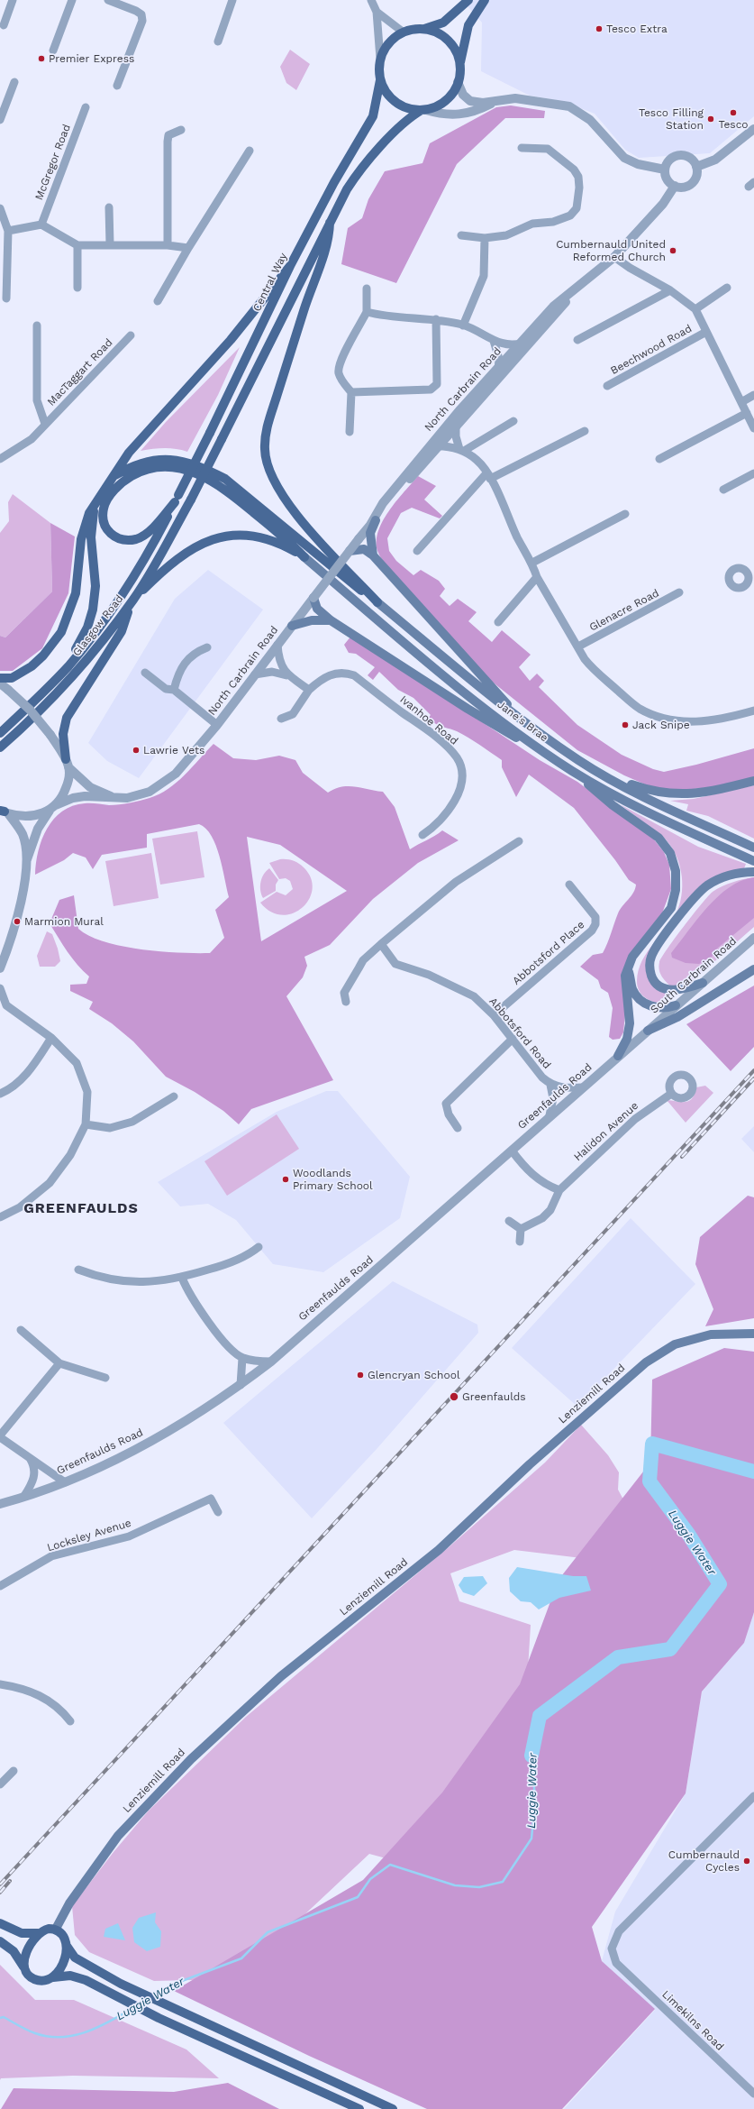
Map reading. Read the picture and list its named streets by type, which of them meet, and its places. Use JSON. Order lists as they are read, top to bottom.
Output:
{
  "streets": {
    "main road": [
      "Central Way",
      "Glasgow Road",
      "Jane's Brae",
      "Lenziemill Road"
    ],
    "street": [
      "McGregor Road",
      "Beechwood Road",
      "MacTaggart Road",
      "North Carbrain Road",
      "Glenacre Road",
      "Ivanhoe Road",
      "Abbotsford Place",
      "South Carbrain Road",
      "Abbotsford Road",
      "Greenfaulds Road",
      "Halidon Avenue",
      "Locksley Avenue",
      "Limekilns Road"
    ]
  },
  "crossings": [
    ["Central Way", "Glasgow Road"],
    ["Beechwood Road", "North Carbrain Road"],
    ["Abbotsford Place", "Abbotsford Road"],
    ["South Carbrain Road", "Greenfaulds Road"],
    ["Abbotsford Road", "Greenfaulds Road"]
  ],
  "districts": ["GREENFAULDS"],
  "water": ["Luggie Water"],
  "places": [
    "Tesco Extra",
    "Premier Express",
    "Tesco",
    "Tesco Filling Station",
    "Cumbernauld United Reformed Church",
    "Jack Snipe",
    "Lawrie Vets",
    "Marmion Mural",
    "Woodlands Primary School",
    "Glencryan School",
    "Greenfaulds",
    "Cumbernauld Cycles"
  ]
}
